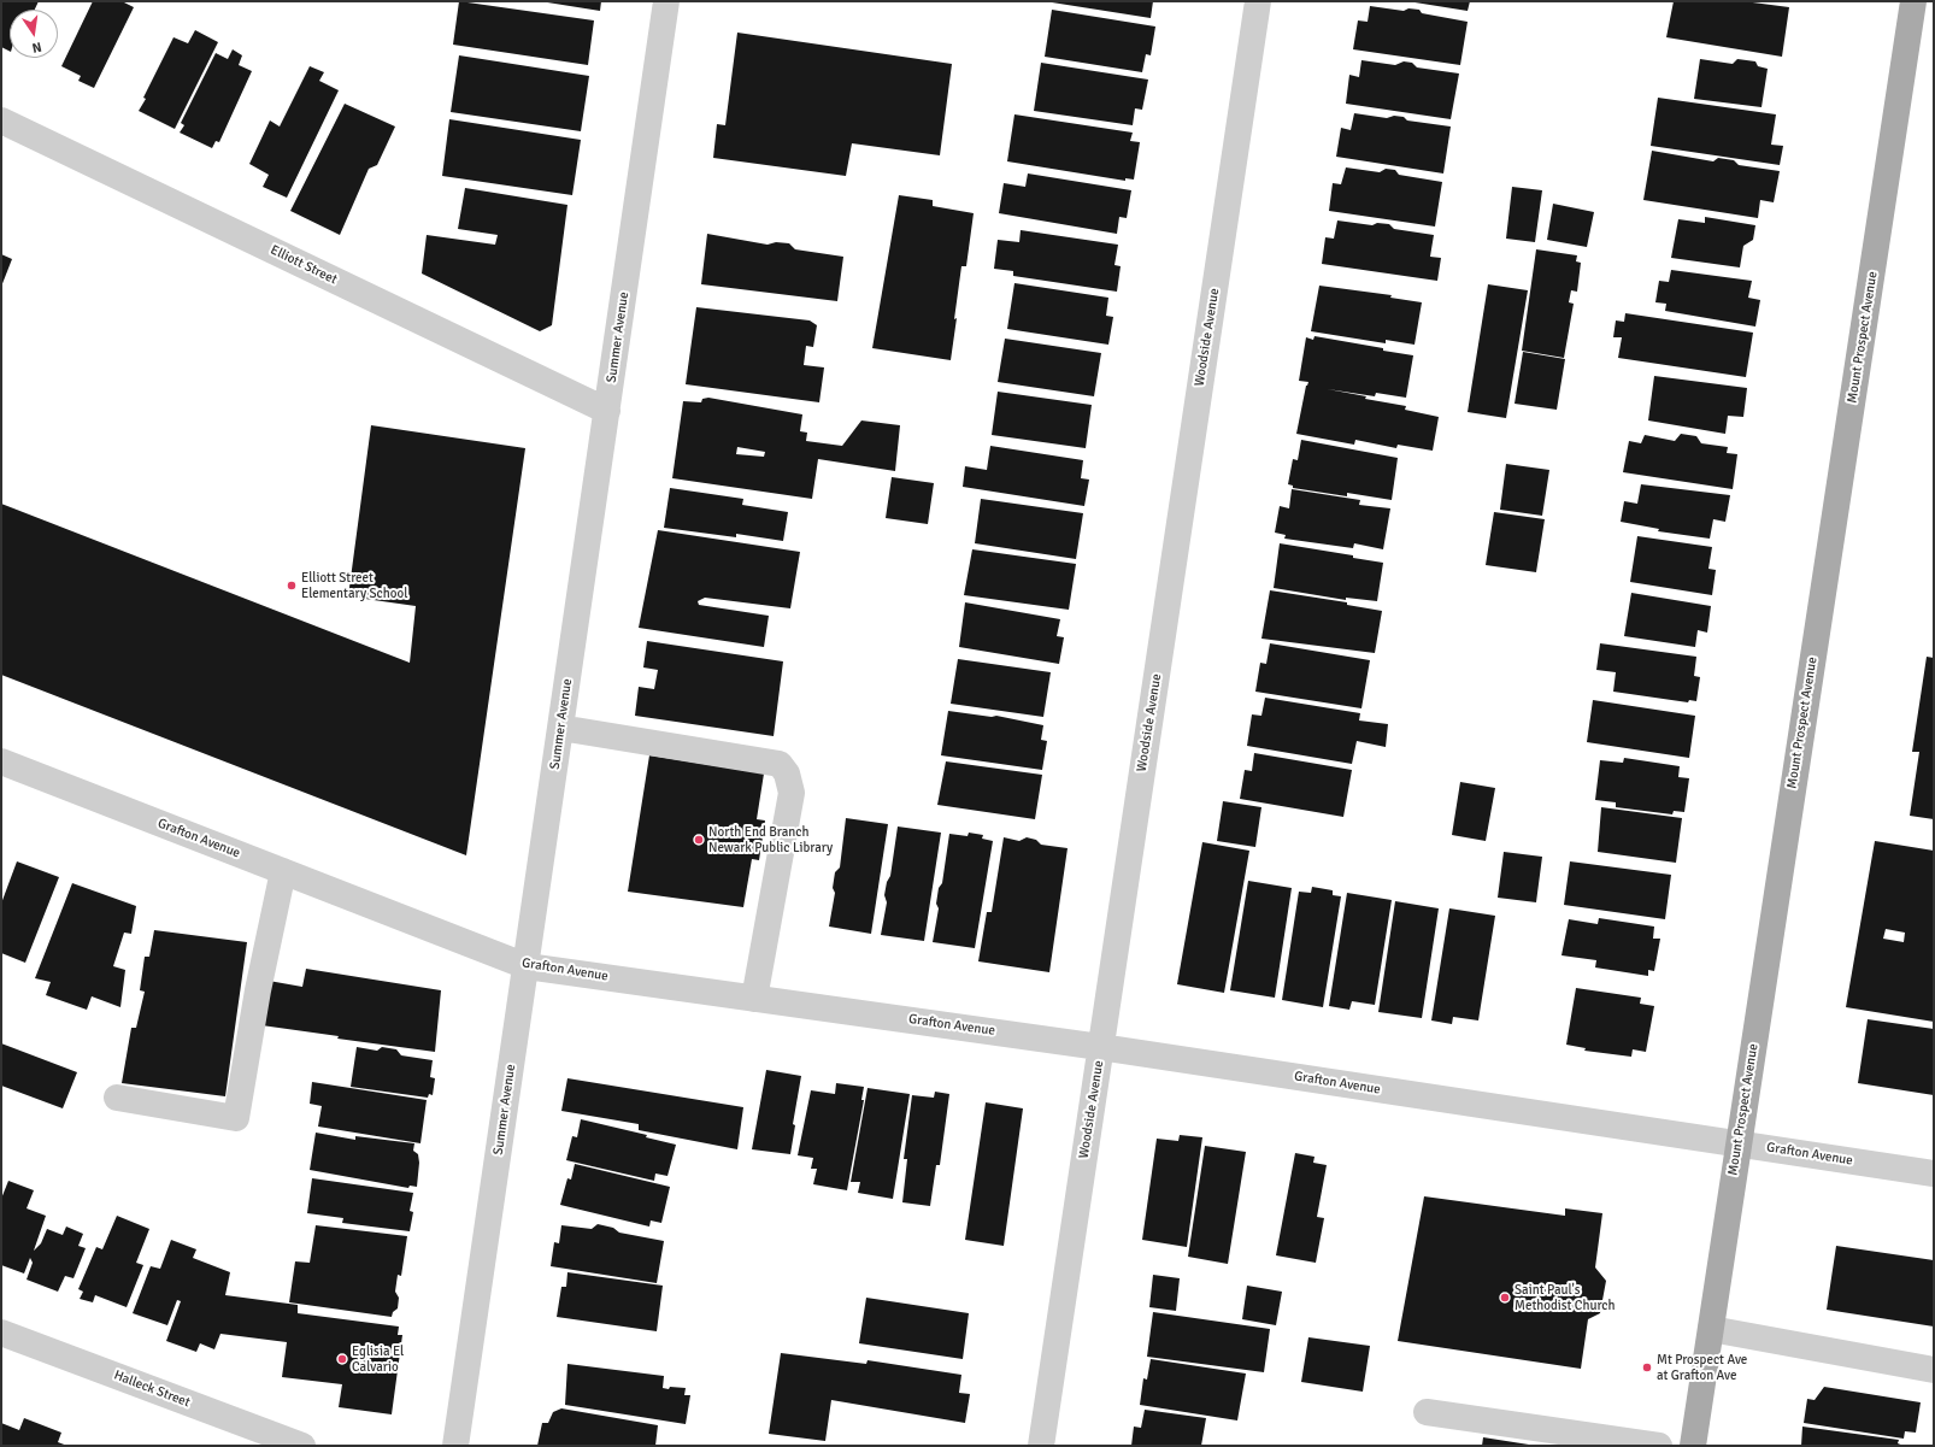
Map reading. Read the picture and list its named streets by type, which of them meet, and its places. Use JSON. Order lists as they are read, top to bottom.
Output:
{
  "streets": {
    "main road": ["Mount Prospect Avenue"],
    "street": [
      "Elliott Street",
      "Summer Avenue",
      "Woodside Avenue",
      "Grafton Avenue",
      "Halleck Street"
    ]
  },
  "crossings": [
    ["Elliott Street", "Summer Avenue"],
    ["Summer Avenue", "Grafton Avenue"],
    ["Woodside Avenue", "Grafton Avenue"],
    ["Mount Prospect Avenue", "Grafton Avenue"]
  ],
  "places": [
    "Elliott Street Elementary School",
    "North End Branch Newark Public Library",
    "Saint Paul's Methodist Church",
    "Eglisia El Calvario",
    "Mt Prospect Ave at Grafton Ave"
  ],
  "north": "bottom"
}
